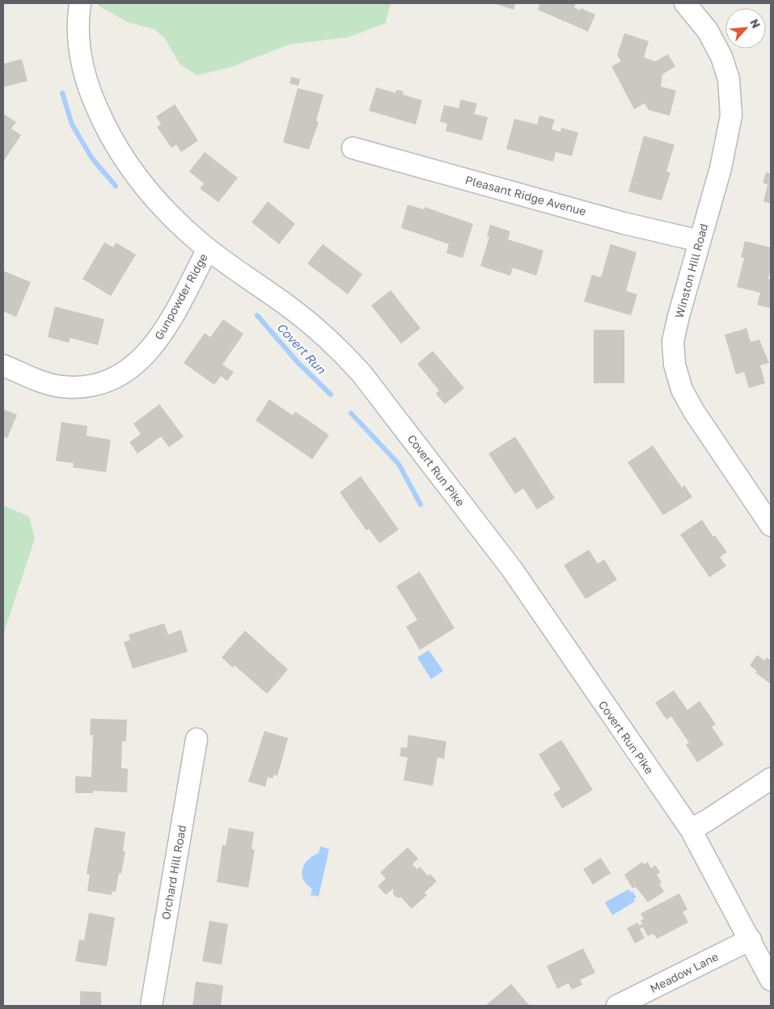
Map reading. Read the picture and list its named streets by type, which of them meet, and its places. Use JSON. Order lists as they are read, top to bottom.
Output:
{
  "streets": {
    "street": [
      "Pleasant Ridge Avenue",
      "Winston Hill Road",
      "Gunpowder Ridge",
      "Covert Run Pike",
      "Orchard Hill Road",
      "Meadow Lane"
    ]
  },
  "crossings": [
    ["Pleasant Ridge Avenue", "Winston Hill Road"],
    ["Gunpowder Ridge", "Covert Run Pike"],
    ["Covert Run Pike", "Meadow Lane"]
  ],
  "water": ["Covert Run"],
  "north": "top right"
}
